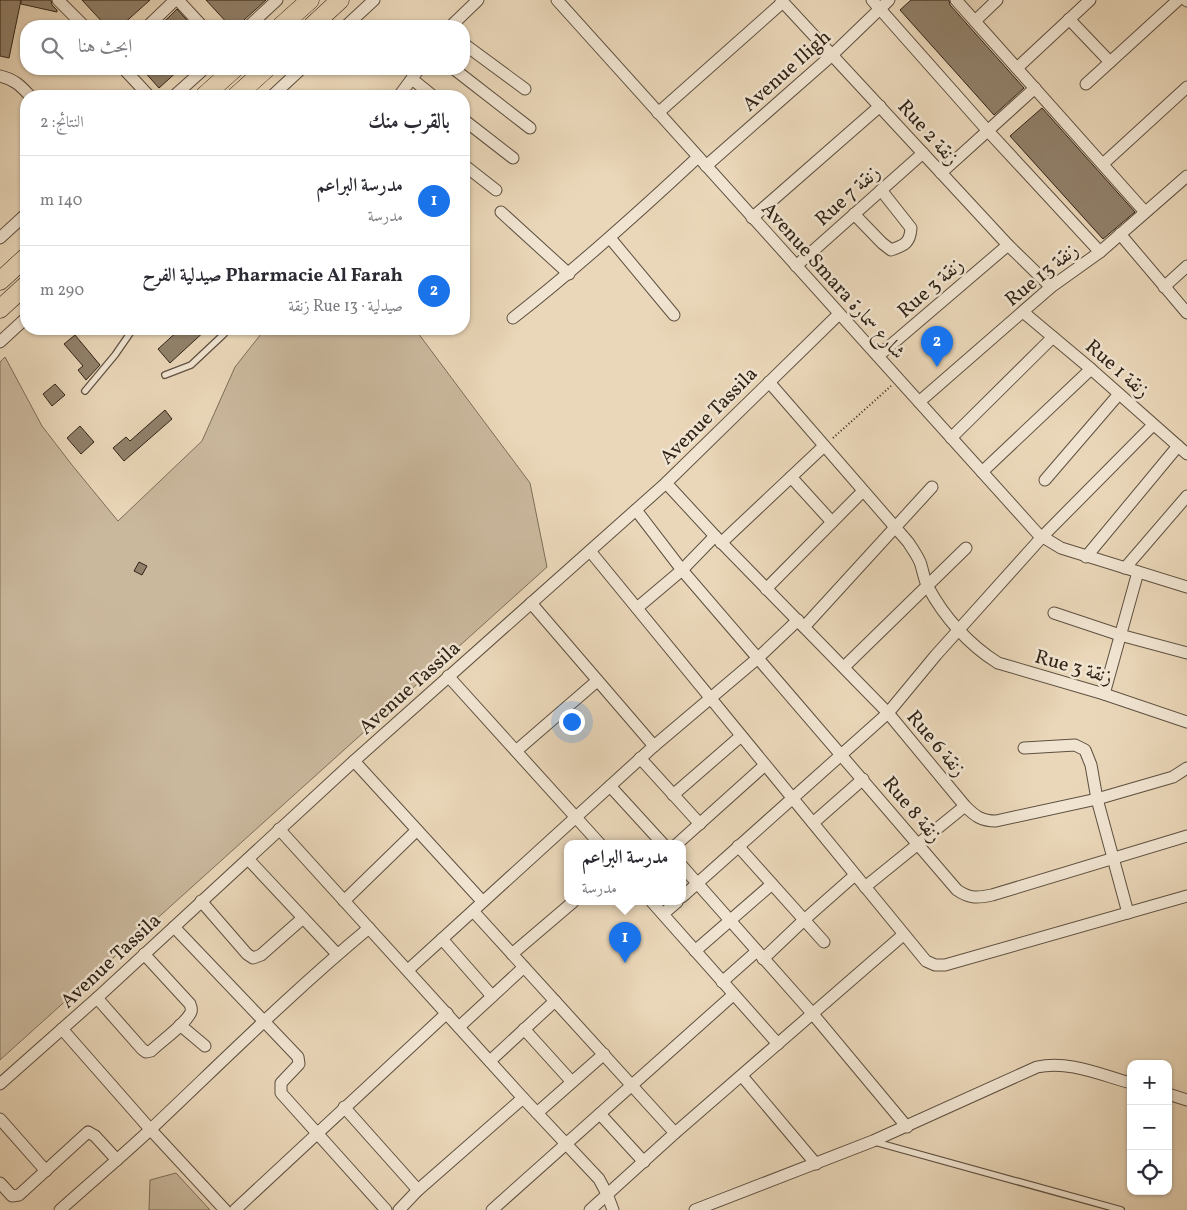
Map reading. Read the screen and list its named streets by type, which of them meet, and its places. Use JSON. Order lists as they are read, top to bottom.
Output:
{
  "streets": {
    "street": [
      "Avenue Iligh",
      "Rue 2 زنقة",
      "Rue 7 زنقة",
      "Rue 13 زنقة",
      "Avenue Smara شارع سمارة",
      "Rue 3 زنقة",
      "Rue 1 زنقة",
      "Avenue Tassila",
      "Rue 6 زنقة",
      "Rue 8 زنقة"
    ]
  },
  "crossings": [
    ["Avenue Iligh", "Rue 2 زنقة"],
    ["Avenue Iligh", "Avenue Smara شارع سمارة"],
    ["Rue 2 زنقة", "Rue 7 زنقة"],
    ["Rue 2 زنقة", "Rue 13 زنقة"],
    ["Rue 2 زنقة", "Rue 3 زنقة"],
    ["Rue 7 زنقة", "Avenue Smara شارع سمارة"],
    ["Rue 13 زنقة", "Avenue Smara شارع سمارة"],
    ["Rue 13 زنقة", "Rue 1 زنقة"],
    ["Avenue Smara شارع سمارة", "Rue 3 زنقة"],
    ["Avenue Smara شارع سمارة", "Avenue Tassila"],
    ["Rue 3 زنقة", "Avenue Tassila"],
    ["Avenue Tassila", "Rue 6 زنقة"],
    ["Avenue Tassila", "Rue 8 زنقة"]
  ],
  "page": {
    "search": "ابحث هنا",
    "heading": ["بالقرب منك", "النتائج: 2"],
    "list": [
      {
        "mark": "1",
        "name": "مدرسة البراعم",
        "note": "مدرسة",
        "value": "140 m"
      },
      {
        "mark": "2",
        "name": "Pharmacie Al Farah صيدلية الفرح",
        "note": "صيدلية · Rue 13 زنقة",
        "value": "290 m"
      }
    ],
    "pins": ["2", "1"],
    "popup": ["مدرسة البراعم", "مدرسة"],
    "map_buttons": ["+", "−"]
  }
}
